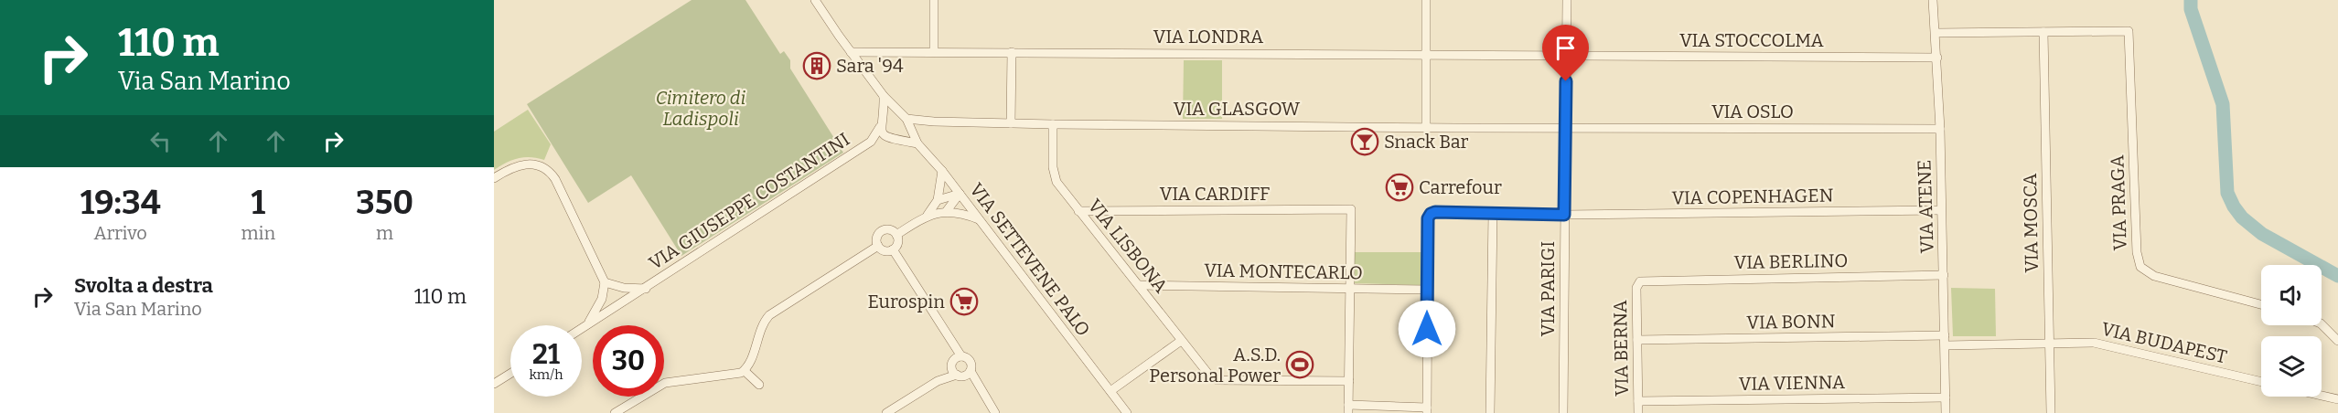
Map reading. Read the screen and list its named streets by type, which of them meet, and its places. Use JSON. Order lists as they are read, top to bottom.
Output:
{
  "streets": {
    "street": [
      "VIA LONDRA",
      "VIA STOCCOLMA",
      "VIA GLASGOW",
      "VIA OSLO",
      "VIA CARDIFF",
      "VIA COPENHAGEN",
      "VIA GIUSEPPE COSTANTINI",
      "VIA PRAGA",
      "VIA ATENE",
      "VIA MOSCA",
      "VIA LISBONA",
      "VIA SETTEVENE PALO",
      "VIA BERLINO",
      "VIA MONTECARLO",
      "VIA PARIGI",
      "VIA BONN",
      "VIA BUDAPEST",
      "VIA BERNA",
      "VIA VIENNA"
    ]
  },
  "crossings": [
    ["VIA LONDRA", "VIA STOCCOLMA"],
    ["VIA LONDRA", "VIA SETTEVENE PALO"],
    ["VIA LONDRA", "VIA PARIGI"],
    ["VIA STOCCOLMA", "VIA ATENE"],
    ["VIA STOCCOLMA", "VIA PARIGI"],
    ["VIA GLASGOW", "VIA OSLO"],
    ["VIA GLASGOW", "VIA LISBONA"],
    ["VIA GLASGOW", "VIA SETTEVENE PALO"],
    ["VIA GLASGOW", "VIA PARIGI"],
    ["VIA OSLO", "VIA ATENE"],
    ["VIA OSLO", "VIA PARIGI"],
    ["VIA CARDIFF", "VIA LISBONA"],
    ["VIA CARDIFF", "VIA MONTECARLO"],
    ["VIA COPENHAGEN", "VIA ATENE"],
    ["VIA COPENHAGEN", "VIA MONTECARLO"],
    ["VIA COPENHAGEN", "VIA PARIGI"],
    ["VIA PRAGA", "VIA MOSCA"],
    ["VIA ATENE", "VIA BERLINO"],
    ["VIA ATENE", "VIA BONN"],
    ["VIA ATENE", "VIA BUDAPEST"],
    ["VIA ATENE", "VIA VIENNA"],
    ["VIA MOSCA", "VIA BUDAPEST"],
    ["VIA LISBONA", "VIA MONTECARLO"],
    ["VIA BERLINO", "VIA BERNA"],
    ["VIA BONN", "VIA BERNA"],
    ["VIA BERNA", "VIA VIENNA"]
  ],
  "parks": ["Cimitero di Ladispoli"],
  "places": {
    "building": ["Sara '94"],
    "bar": ["Snack Bar"],
    "supermarket": ["Carrefour", "Eurospin"],
    "sports": ["A.S.D. Personal Power"]
  },
  "page": {
    "turn": ["110 m", "Via San Marino"],
    "eta": [
      "19:34",
      "Arrivo",
      "1",
      "min",
      "350",
      "m"
    ],
    "list": [
      {
        "name": "Svolta a destra",
        "note": "Via San Marino",
        "value": "110 m"
      }
    ],
    "speed": "21 km/h",
    "limit": "30"
  }
}
